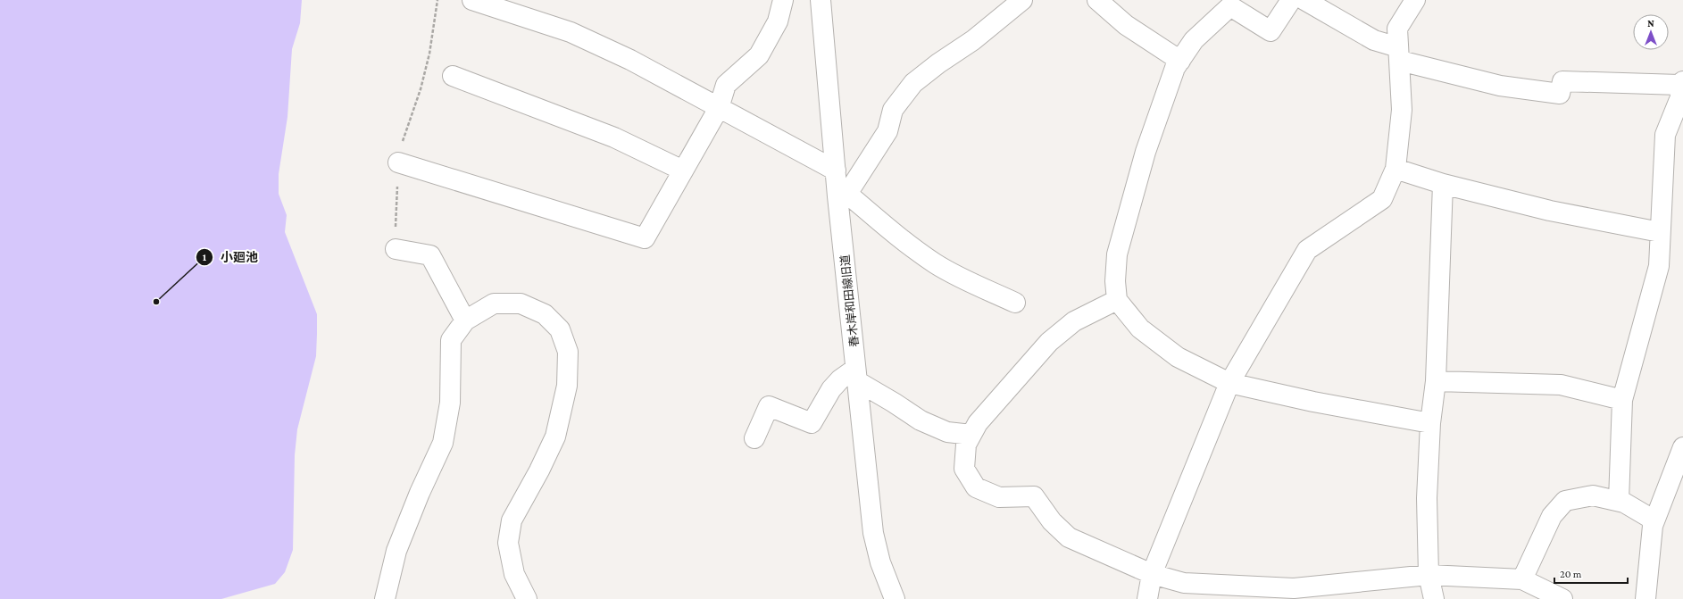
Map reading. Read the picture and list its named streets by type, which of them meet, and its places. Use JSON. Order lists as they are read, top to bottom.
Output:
{
  "streets": {
    "street": ["春木岸和田線旧道"]
  },
  "places": ["小廻池"],
  "scale_bar": "20 m",
  "north": "top"
}
